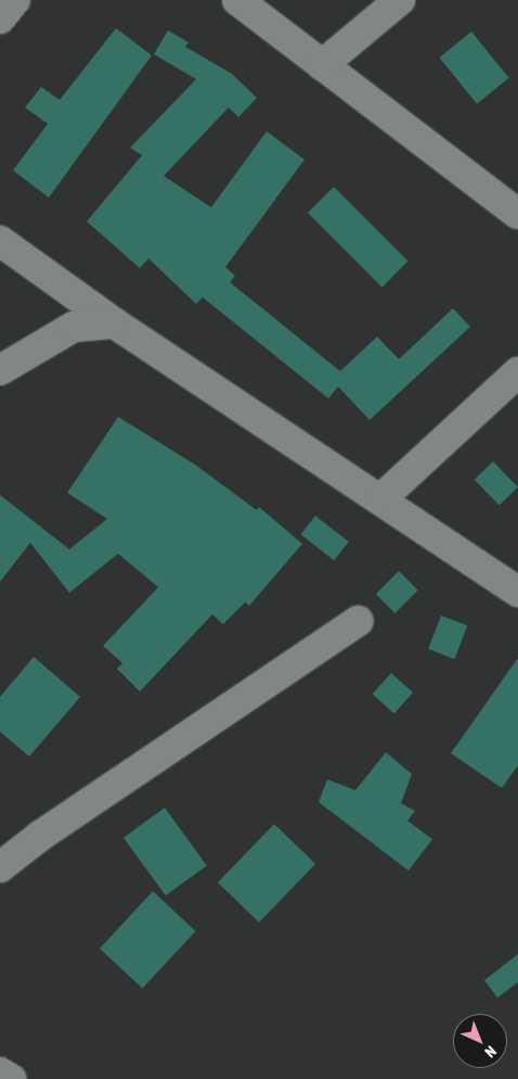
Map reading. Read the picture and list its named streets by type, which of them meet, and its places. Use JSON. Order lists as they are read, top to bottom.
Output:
{
  "north": "bottom right"
}
